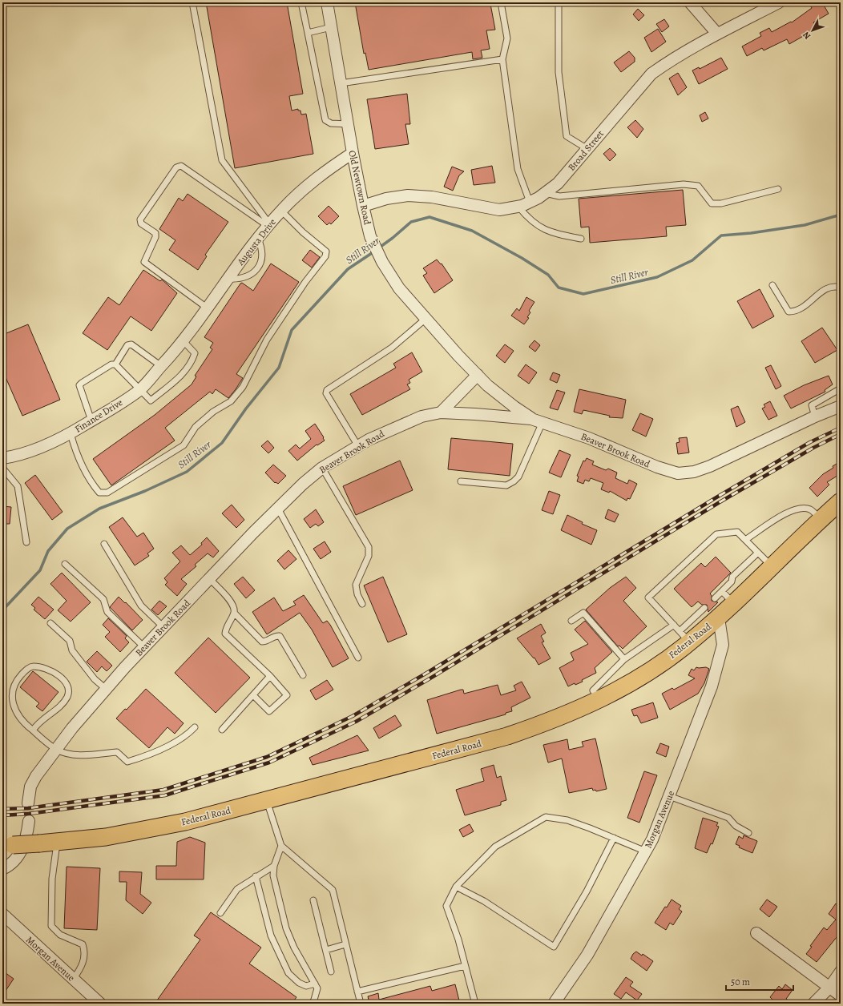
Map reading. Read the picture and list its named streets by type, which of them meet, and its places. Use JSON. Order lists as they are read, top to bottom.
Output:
{
  "streets": {
    "main road": ["Federal Road"],
    "street": [
      "Broad Street",
      "Old Newtown Road",
      "Augusta Drive",
      "Finance Drive",
      "Beaver Brook Road",
      "Morgan Avenue"
    ]
  },
  "crossings": [
    ["Broad Street", "Old Newtown Road"],
    ["Old Newtown Road", "Augusta Drive"],
    ["Old Newtown Road", "Beaver Brook Road"],
    ["Augusta Drive", "Finance Drive"],
    ["Federal Road", "Morgan Avenue"]
  ],
  "water": ["Still River"],
  "scale_bar": "50 m",
  "north": "bottom left"
}
